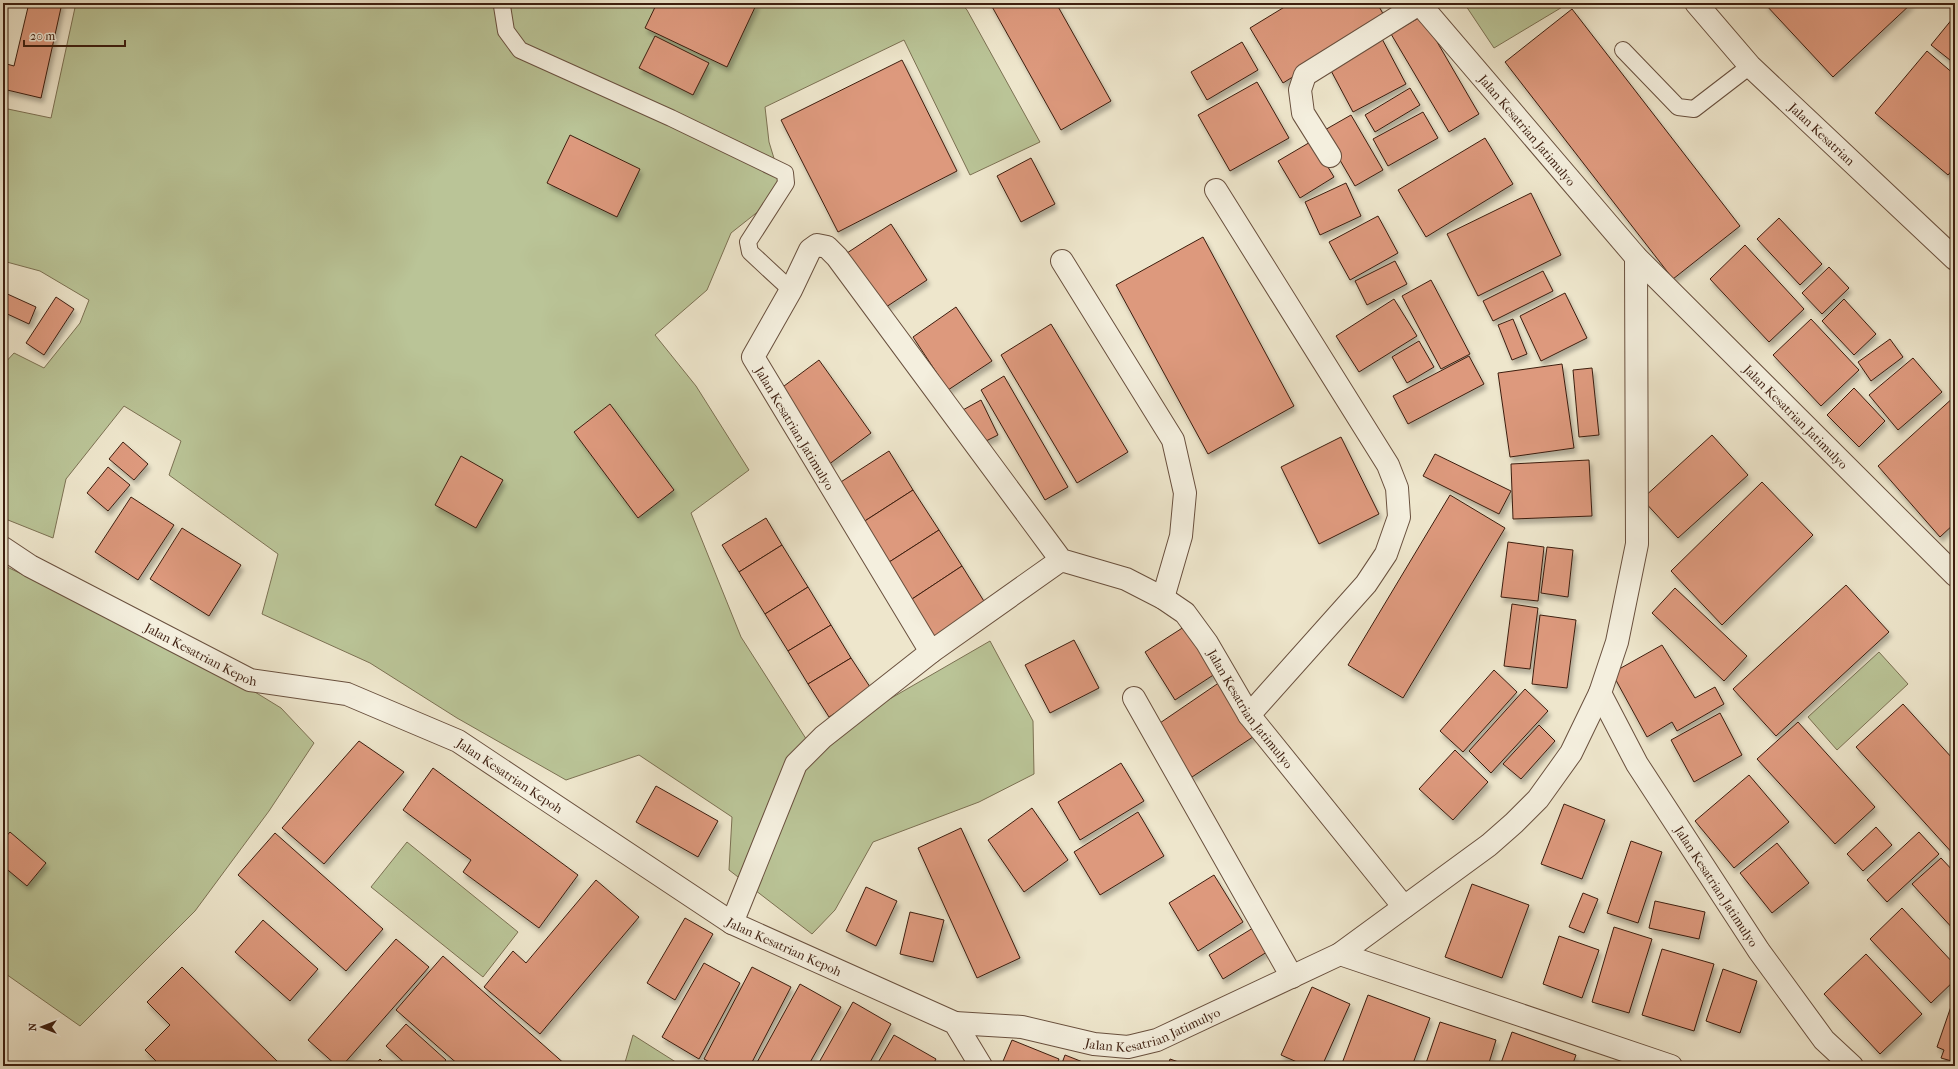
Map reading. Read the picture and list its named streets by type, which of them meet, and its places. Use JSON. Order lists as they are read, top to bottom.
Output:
{
  "streets": {
    "street": ["Jalan Kesatrian Jatimulyo", "Jalan Kesatrian", "Jalan Kesatrian Kepoh"]
  },
  "crossings": [
    ["Jalan Kesatrian Jatimulyo", "Jalan Kesatrian Kepoh"]
  ],
  "scale_bar": "20 m",
  "north": "left"
}
